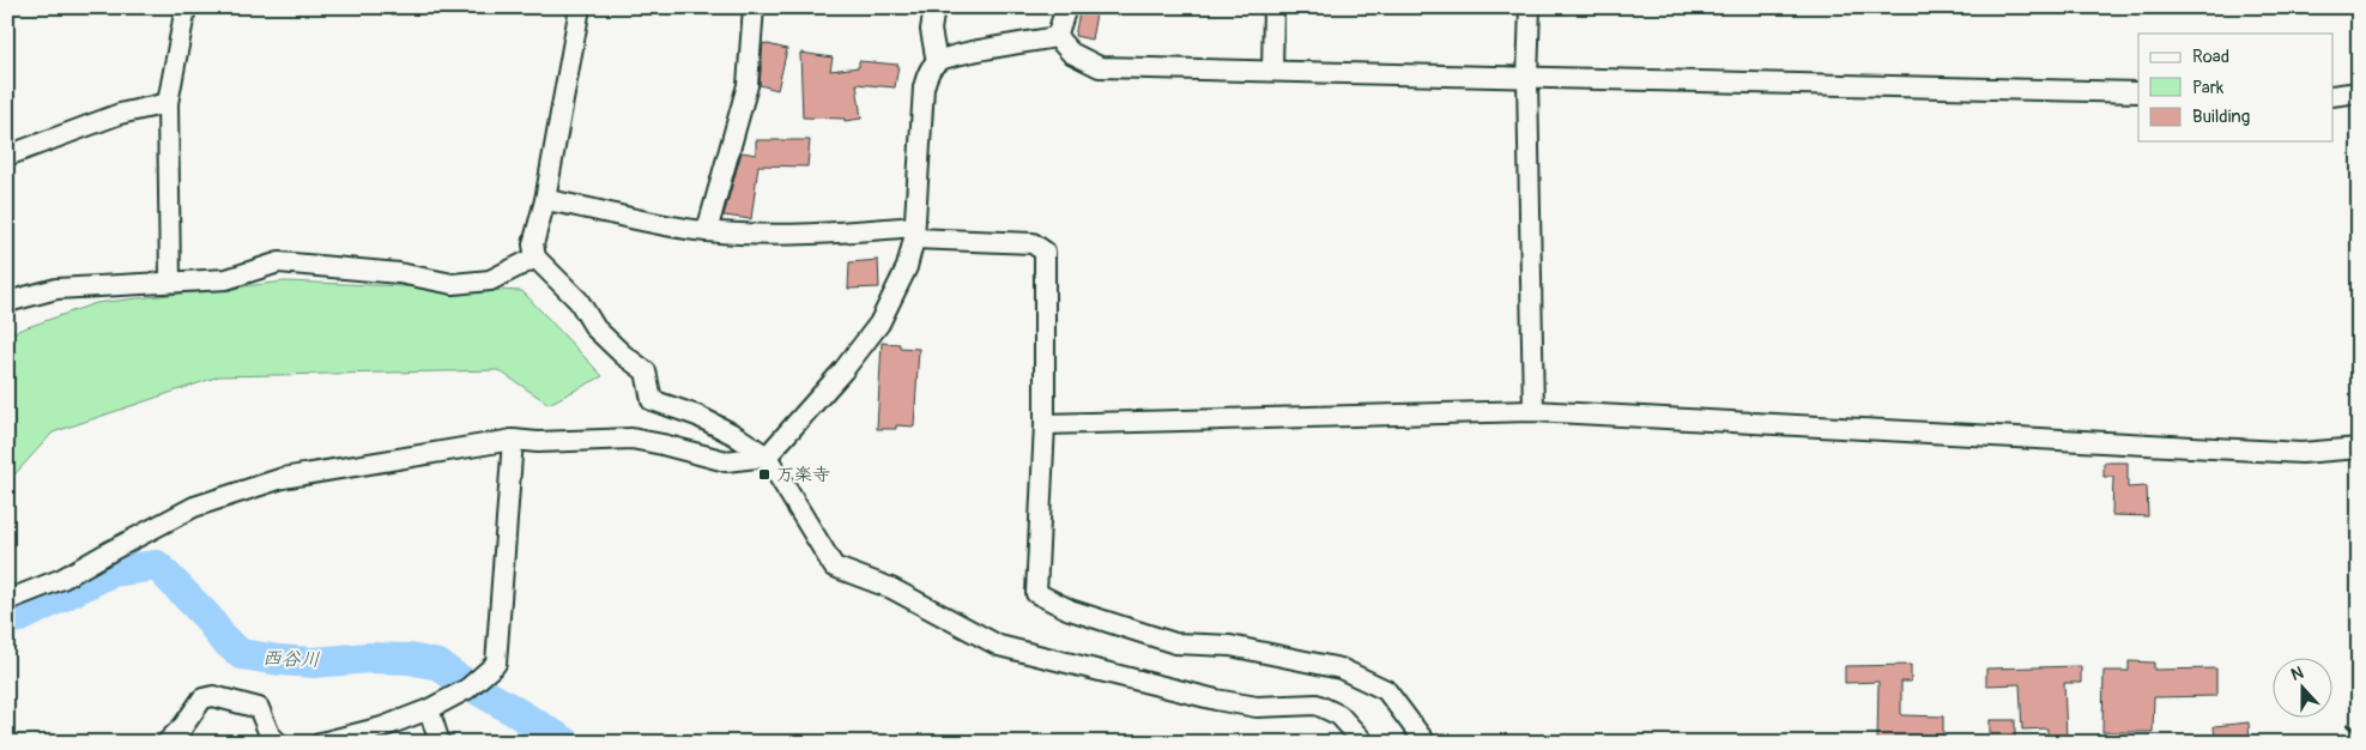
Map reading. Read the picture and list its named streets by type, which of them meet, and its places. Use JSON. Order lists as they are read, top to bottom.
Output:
{
  "water": ["西谷川"],
  "places": {
    "transit": ["万楽寺"]
  },
  "legend": ["Road", "Park", "Building"],
  "north": "top"
}
